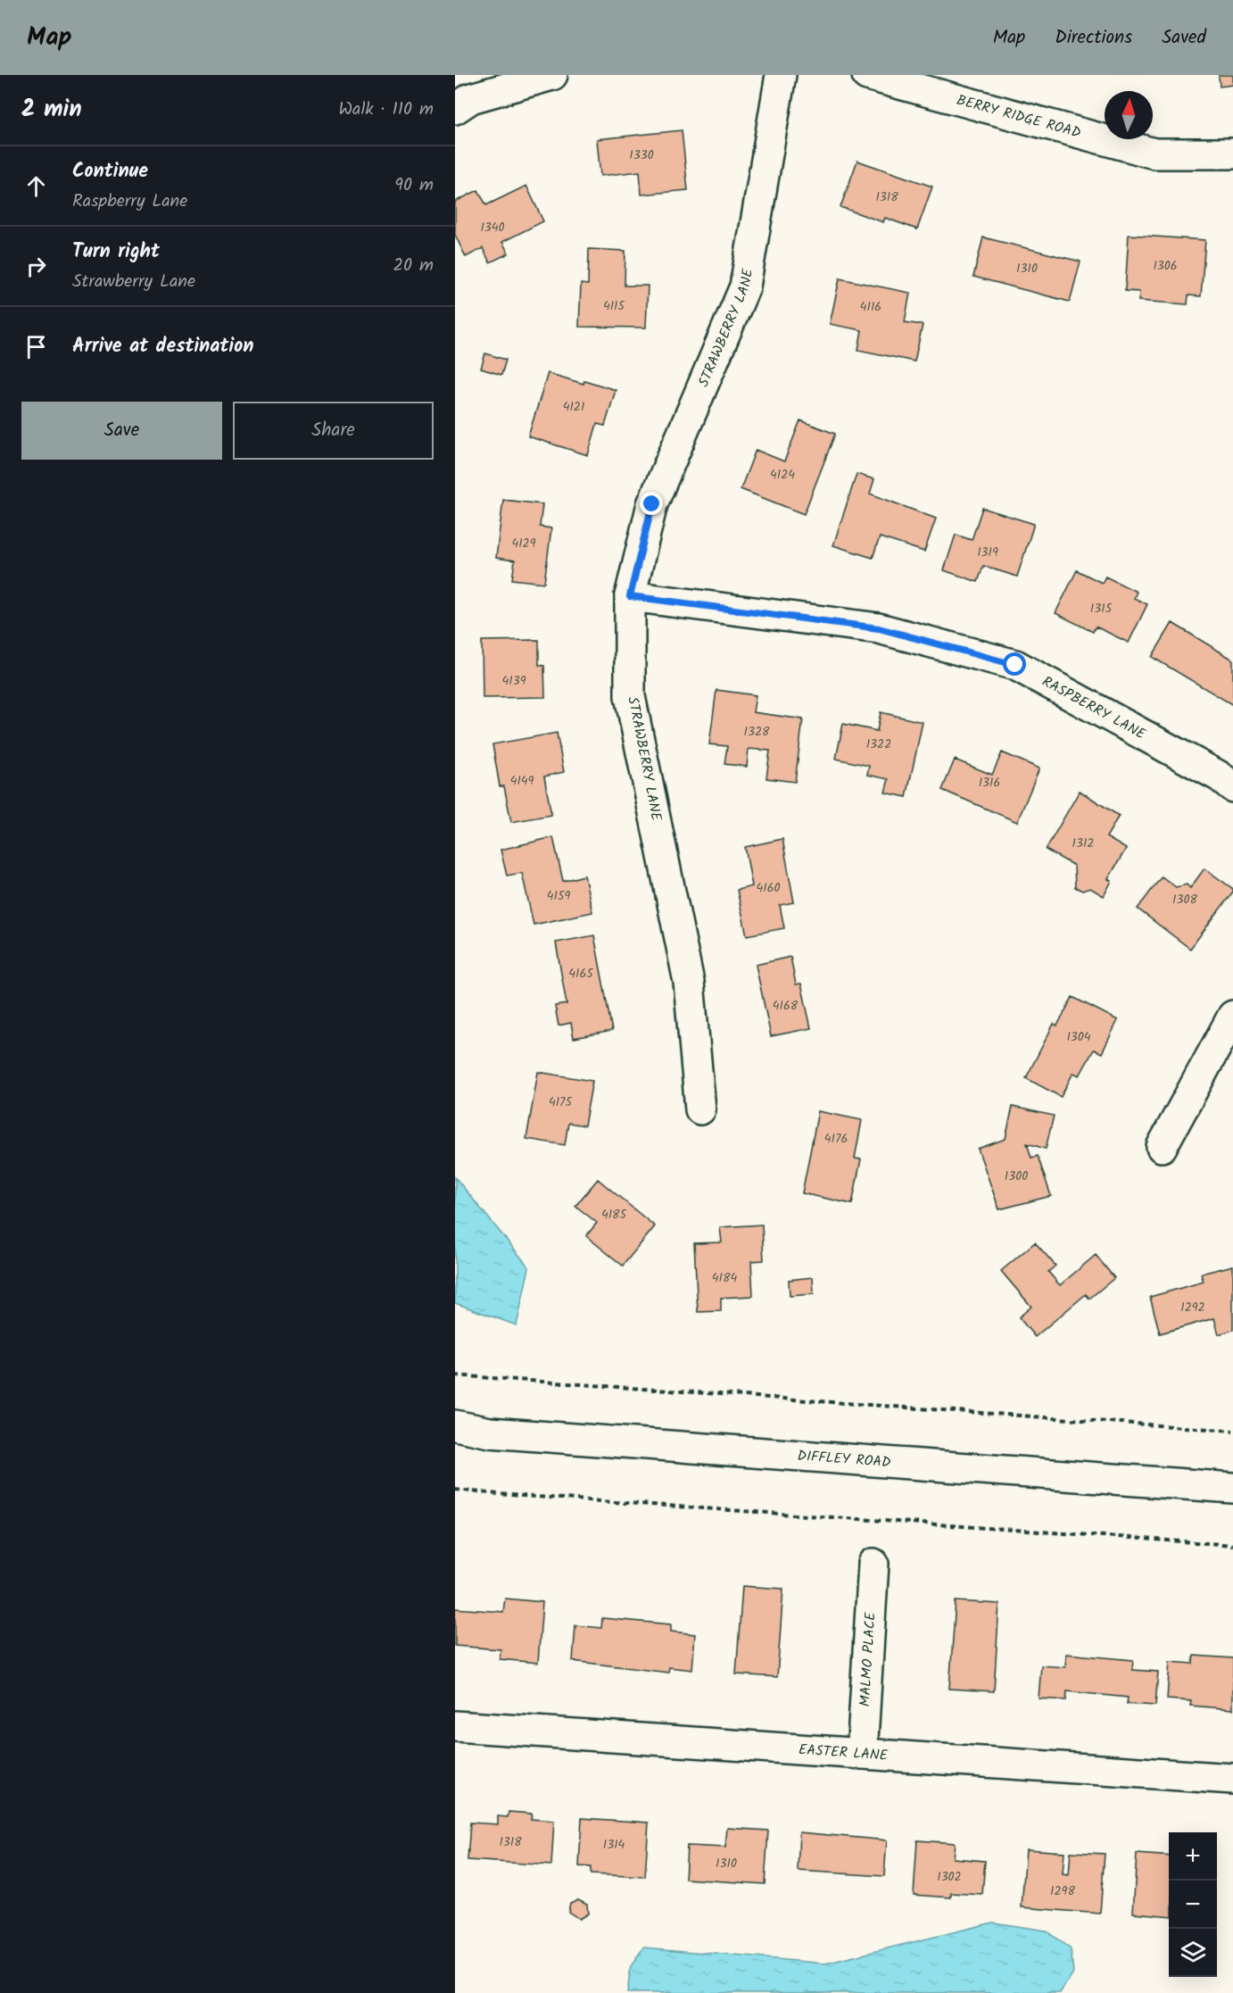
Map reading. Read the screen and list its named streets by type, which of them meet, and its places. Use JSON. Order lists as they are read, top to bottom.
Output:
{
  "streets": {
    "street": [
      "BERRY RIDGE ROAD",
      "STRAWBERRY LANE",
      "RASPBERRY LANE",
      "DIFFLEY ROAD",
      "MALMO PLACE",
      "EASTER LANE"
    ]
  },
  "crossings": [
    ["STRAWBERRY LANE", "RASPBERRY LANE"],
    ["MALMO PLACE", "EASTER LANE"]
  ],
  "house_numbers": [
    "1330",
    "1318",
    "1340",
    "1306",
    "1310",
    "4115",
    "4116",
    "4121",
    "4124",
    "4129",
    "1319",
    "1315",
    "4139",
    "1328",
    "1322",
    "4149",
    "1316",
    "1312",
    "4160",
    "4159",
    "1308",
    "4165",
    "4168",
    "1304",
    "4175",
    "4176",
    "1300",
    "4185",
    "4184",
    "1292",
    "1318",
    "1314",
    "1310",
    "1302",
    "1298"
  ],
  "north": "top",
  "page": {
    "header": "Map",
    "nav": ["Map", "Directions", "Saved"],
    "heading": ["2 min", "Walk · 110 m"],
    "list": [
      ["Continue", "Raspberry Lane", "90 m"],
      ["Turn right", "Strawberry Lane", "20 m"],
      "Arrive at destination"
    ],
    "buttons": ["Save", "Share"],
    "map_buttons": ["+", "−"]
  }
}
